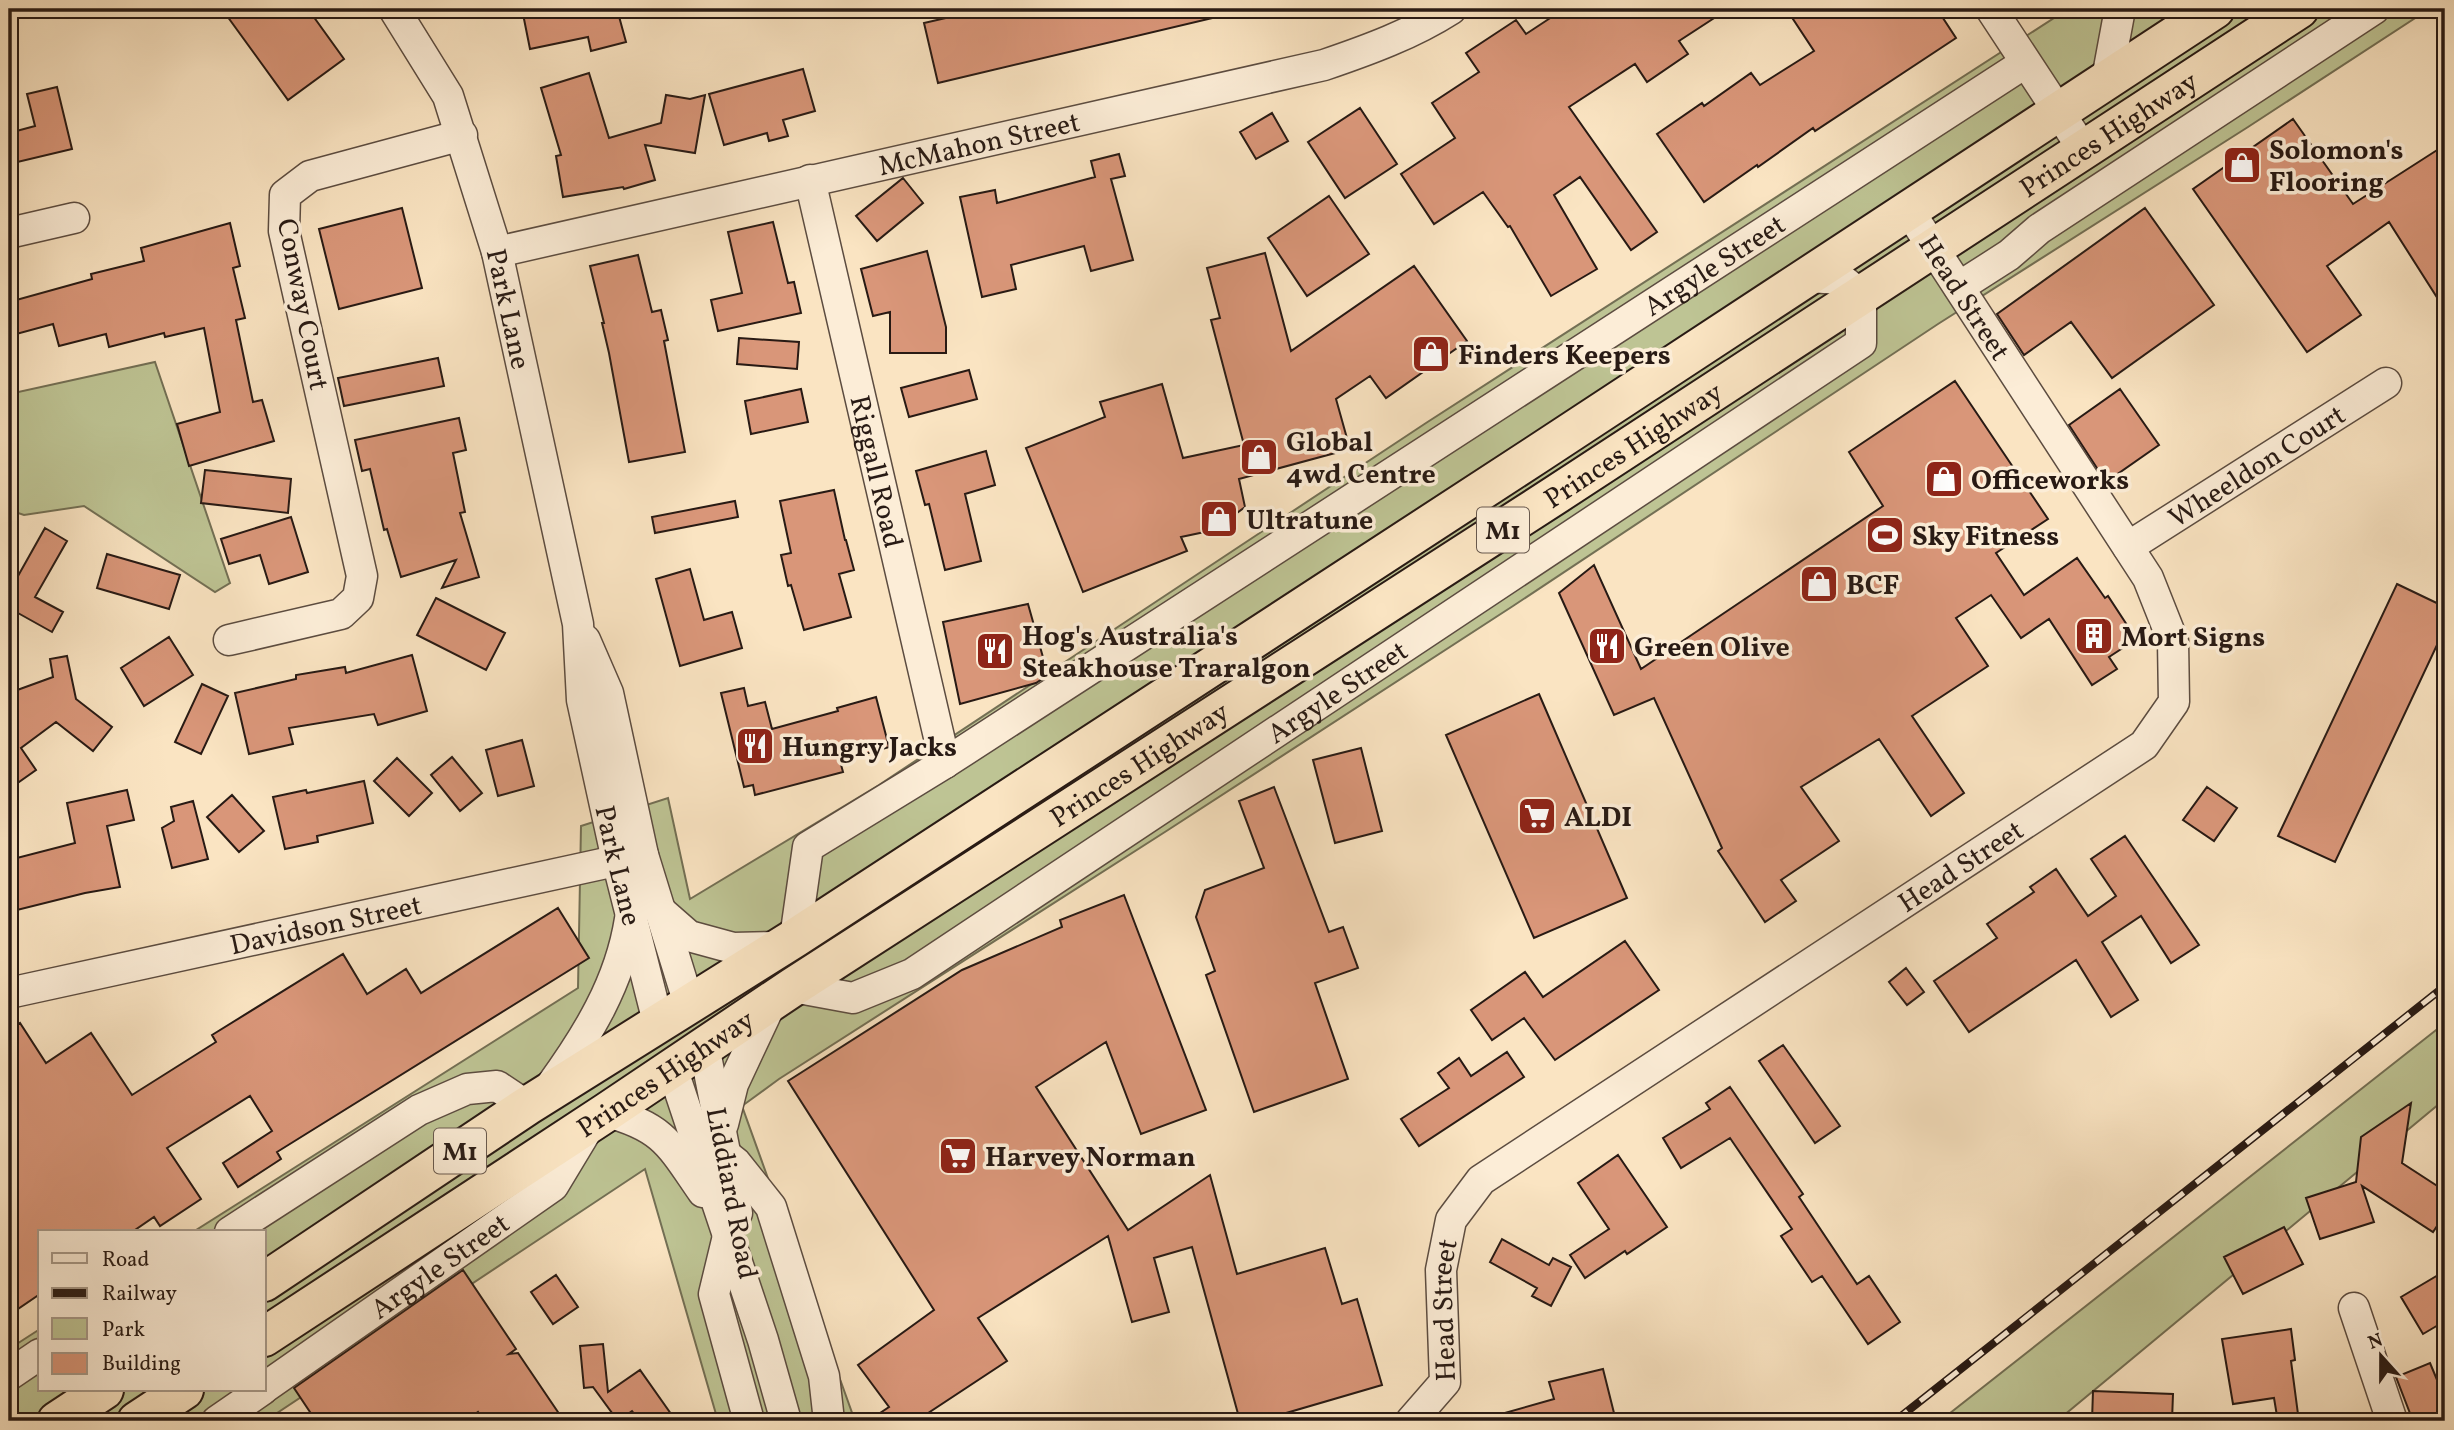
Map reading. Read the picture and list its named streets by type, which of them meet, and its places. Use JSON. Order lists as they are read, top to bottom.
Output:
{
  "streets": {
    "highway": ["Princes Highway", "M1"],
    "street": [
      "McMahon Street",
      "Argyle Street",
      "Head Street",
      "Conway Court",
      "Park Lane",
      "Wheeldon Court",
      "Riggall Road",
      "Davidson Street",
      "Liddiard Road"
    ]
  },
  "crossings": [
    ["Princes Highway", "Argyle Street"],
    ["Princes Highway", "Head Street"],
    ["Princes Highway", "Park Lane"],
    ["Princes Highway", "Liddiard Road"],
    ["McMahon Street", "Park Lane"],
    ["McMahon Street", "Riggall Road"],
    ["Argyle Street", "Riggall Road"],
    ["Head Street", "Wheeldon Court"],
    ["Conway Court", "Park Lane"],
    ["Park Lane", "Davidson Street"]
  ],
  "places": {
    "shop": [
      "Solomon's Flooring",
      "Finders Keepers",
      "Global 4wd Centre",
      "Officeworks",
      "Ultratune",
      "BCF"
    ],
    "sports": ["Sky Fitness"],
    "building": ["Mort Signs"],
    "restaurant": ["Green Olive", "Hog's Australia's Steakhouse Traralgon", "Hungry Jacks"],
    "supermarket": ["ALDI", "Harvey Norman"]
  },
  "legend": [
    "Road",
    "Railway",
    "Park",
    "Building"
  ],
  "north": "top"
}
